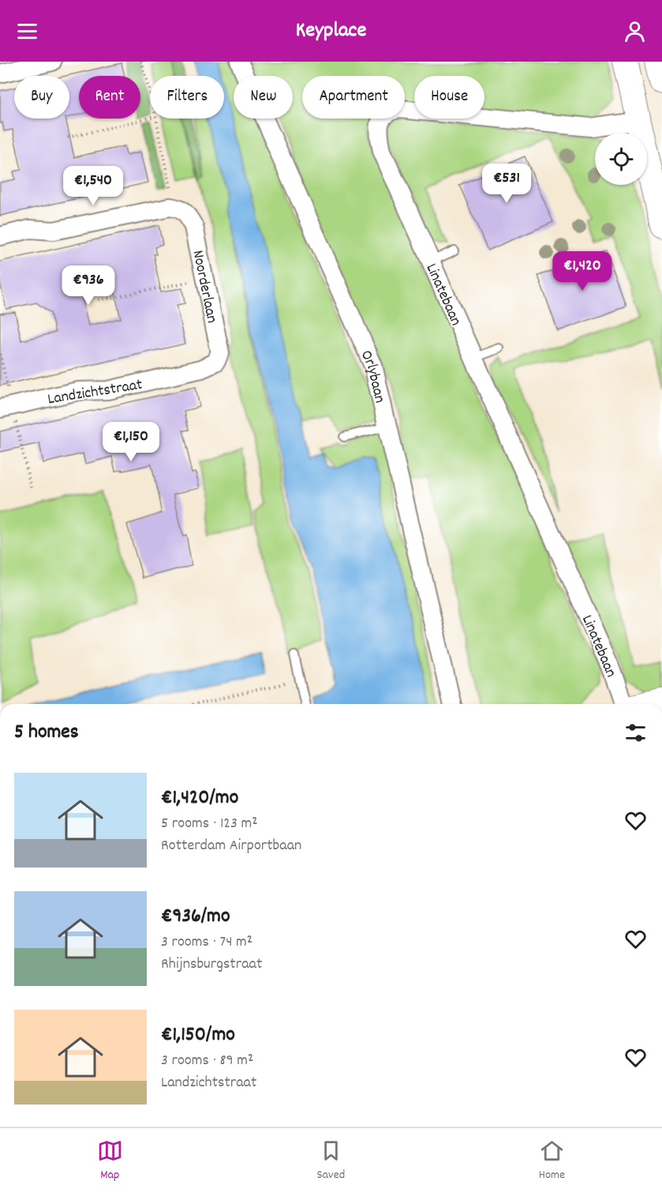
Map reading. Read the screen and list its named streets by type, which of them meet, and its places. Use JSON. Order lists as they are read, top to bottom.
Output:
{
  "streets": {
    "street": [
      "Noorderlaan",
      "Linatebaan",
      "Orlybaan",
      "Landzichtstraat"
    ]
  },
  "crossings": [
    ["Noorderlaan", "Landzichtstraat"]
  ],
  "page": {
    "header": "Keyplace",
    "chip": [
      "Buy",
      "Rent",
      "Filters",
      "New",
      "Apartment",
      "House"
    ],
    "price": [
      "€531",
      "€1,540",
      "€1,420",
      "€936",
      "€1,150"
    ],
    "heading": "5 homes",
    "list": [
      {
        "name": "€1,420/mo",
        "note": "5 rooms · 123 m² · Rotterdam Airportbaan"
      },
      {
        "name": "€936/mo",
        "note": "3 rooms · 74 m² · Rhijnsburgstraat"
      },
      {
        "name": "€1,150/mo",
        "note": "3 rooms · 89 m² · Landzichtstraat"
      }
    ],
    "tabs": ["Map", "Saved", "Home"]
  }
}
